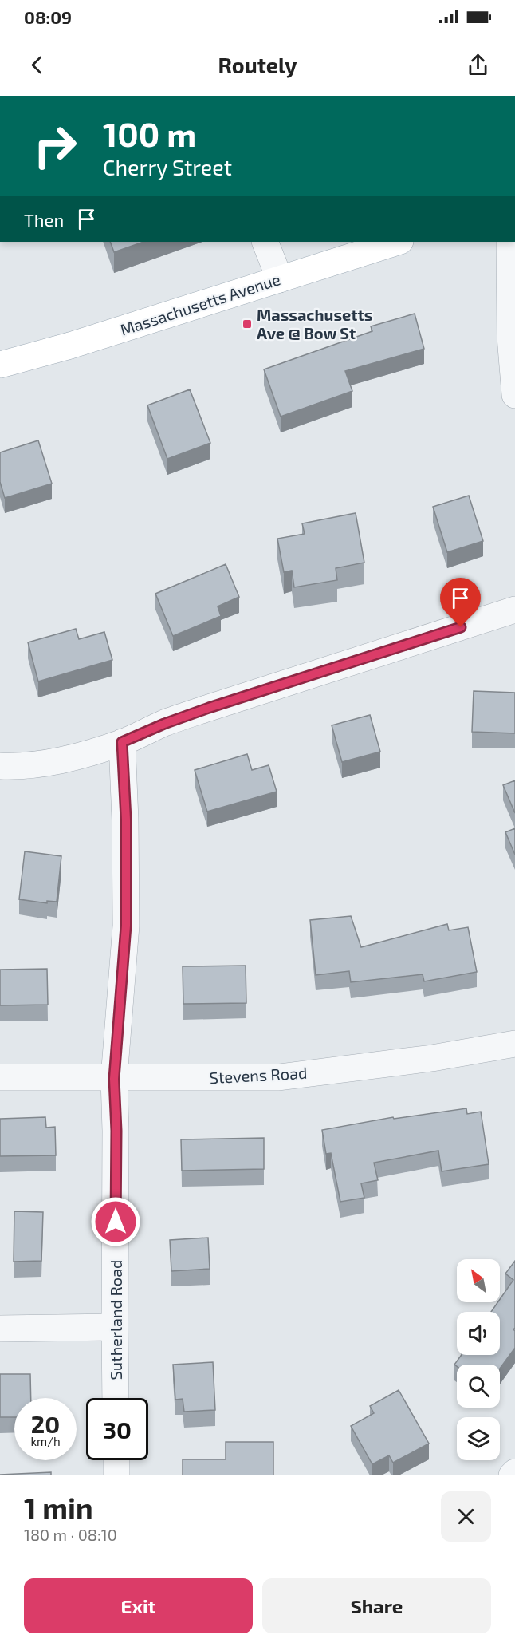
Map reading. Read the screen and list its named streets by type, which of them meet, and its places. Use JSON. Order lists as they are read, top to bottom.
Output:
{
  "streets": {
    "main road": ["Massachusetts Avenue"],
    "street": ["Stevens Road", "Sutherland Road"]
  },
  "crossings": [
    ["Stevens Road", "Sutherland Road"]
  ],
  "places": {
    "transit": ["Massachusetts Ave @ Bow St"]
  },
  "north": "top left",
  "page": {
    "status": "08:09",
    "header": "Routely",
    "turn": ["100 m", "Cherry Street"],
    "then": "Then",
    "speed": "20 km/h",
    "limit": "30",
    "heading": ["1 min", "180 m · 08:10"],
    "buttons": ["Exit", "Share"]
  }
}
